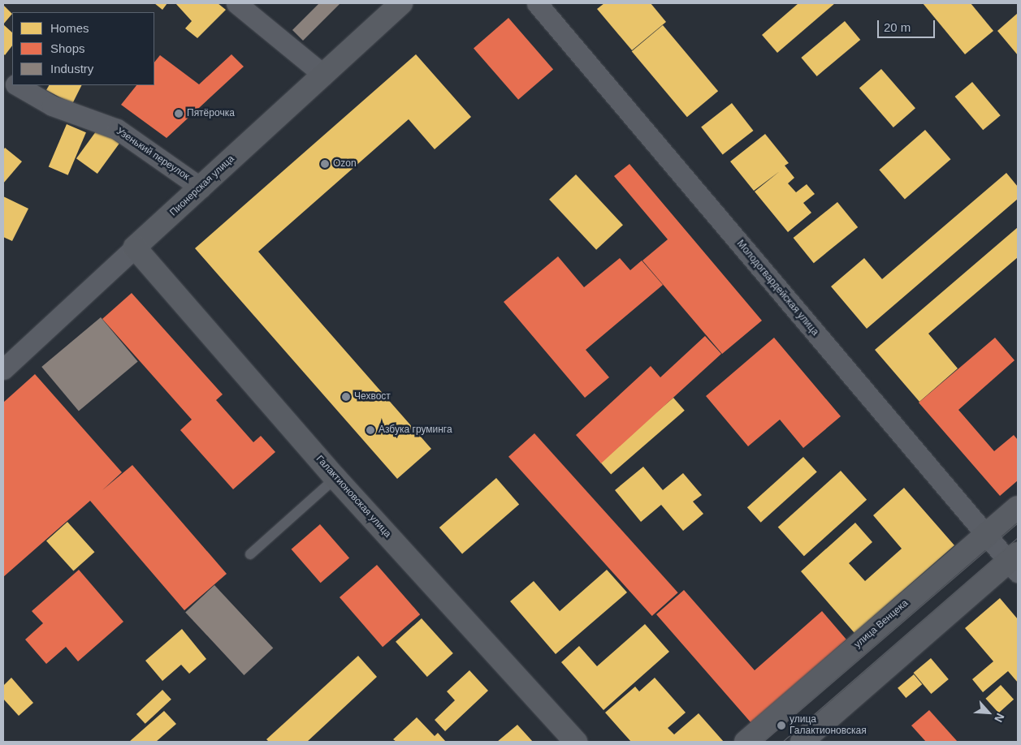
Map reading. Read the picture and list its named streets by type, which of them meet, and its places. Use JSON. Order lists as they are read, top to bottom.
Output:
{
  "streets": {
    "main road": ["Пионерская улица", "Галактионовская улица", "улица Венцека"],
    "street": ["Узенький переулок", "Молодогвардейская улица"]
  },
  "crossings": [
    ["Узенький переулок", "Пионерская улица"],
    ["Пионерская улица", "Галактионовская улица"],
    ["Молодогвардейская улица", "улица Венцека"]
  ],
  "places": [
    "Пятёрочка",
    "Ozon",
    "Чехвост",
    "Азбука груминга",
    "улица Галактионовская"
  ],
  "legend": ["Homes", "Shops", "Industry"],
  "scale_bar": "20 m",
  "north": "bottom right"
}
